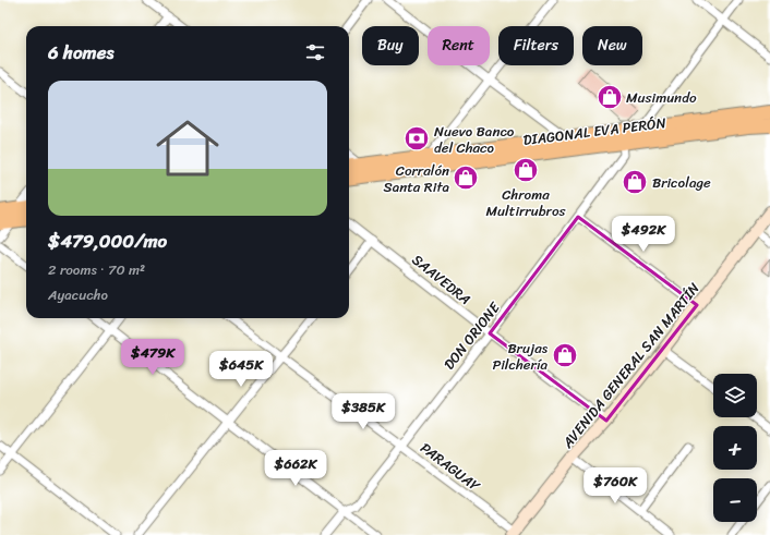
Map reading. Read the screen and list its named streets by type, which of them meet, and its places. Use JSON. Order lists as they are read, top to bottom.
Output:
{
  "streets": {
    "main road": ["DIAGONAL EVA PERÓN"],
    "street": [
      "SAAVEDRA",
      "DON ORIONE",
      "AVENIDA GENERAL SAN MARTÍN",
      "PARAGUAY"
    ]
  },
  "crossings": [
    ["DIAGONAL EVA PERÓN", "DON ORIONE"],
    ["SAAVEDRA", "DON ORIONE"],
    ["SAAVEDRA", "AVENIDA GENERAL SAN MARTÍN"],
    ["DON ORIONE", "PARAGUAY"],
    ["AVENIDA GENERAL SAN MARTÍN", "PARAGUAY"]
  ],
  "places": {
    "shop": [
      "Musimundo",
      "Chroma Multirrubros",
      "Corralón Santa Rita",
      "Bricolage",
      "Brujas Pilchería"
    ],
    "bank": ["Nuevo Banco del Chaco"]
  },
  "page": {
    "chip": [
      "Buy",
      "Rent",
      "Filters",
      "New"
    ],
    "heading": "6 homes",
    "list": [
      {
        "name": "$479,000/mo",
        "note": "2 rooms · 70 m² · Ayacucho"
      }
    ],
    "price": [
      "$492K",
      "$479K",
      "$645K",
      "$385K",
      "$662K",
      "$760K"
    ],
    "map_buttons": ["+", "−"]
  }
}
